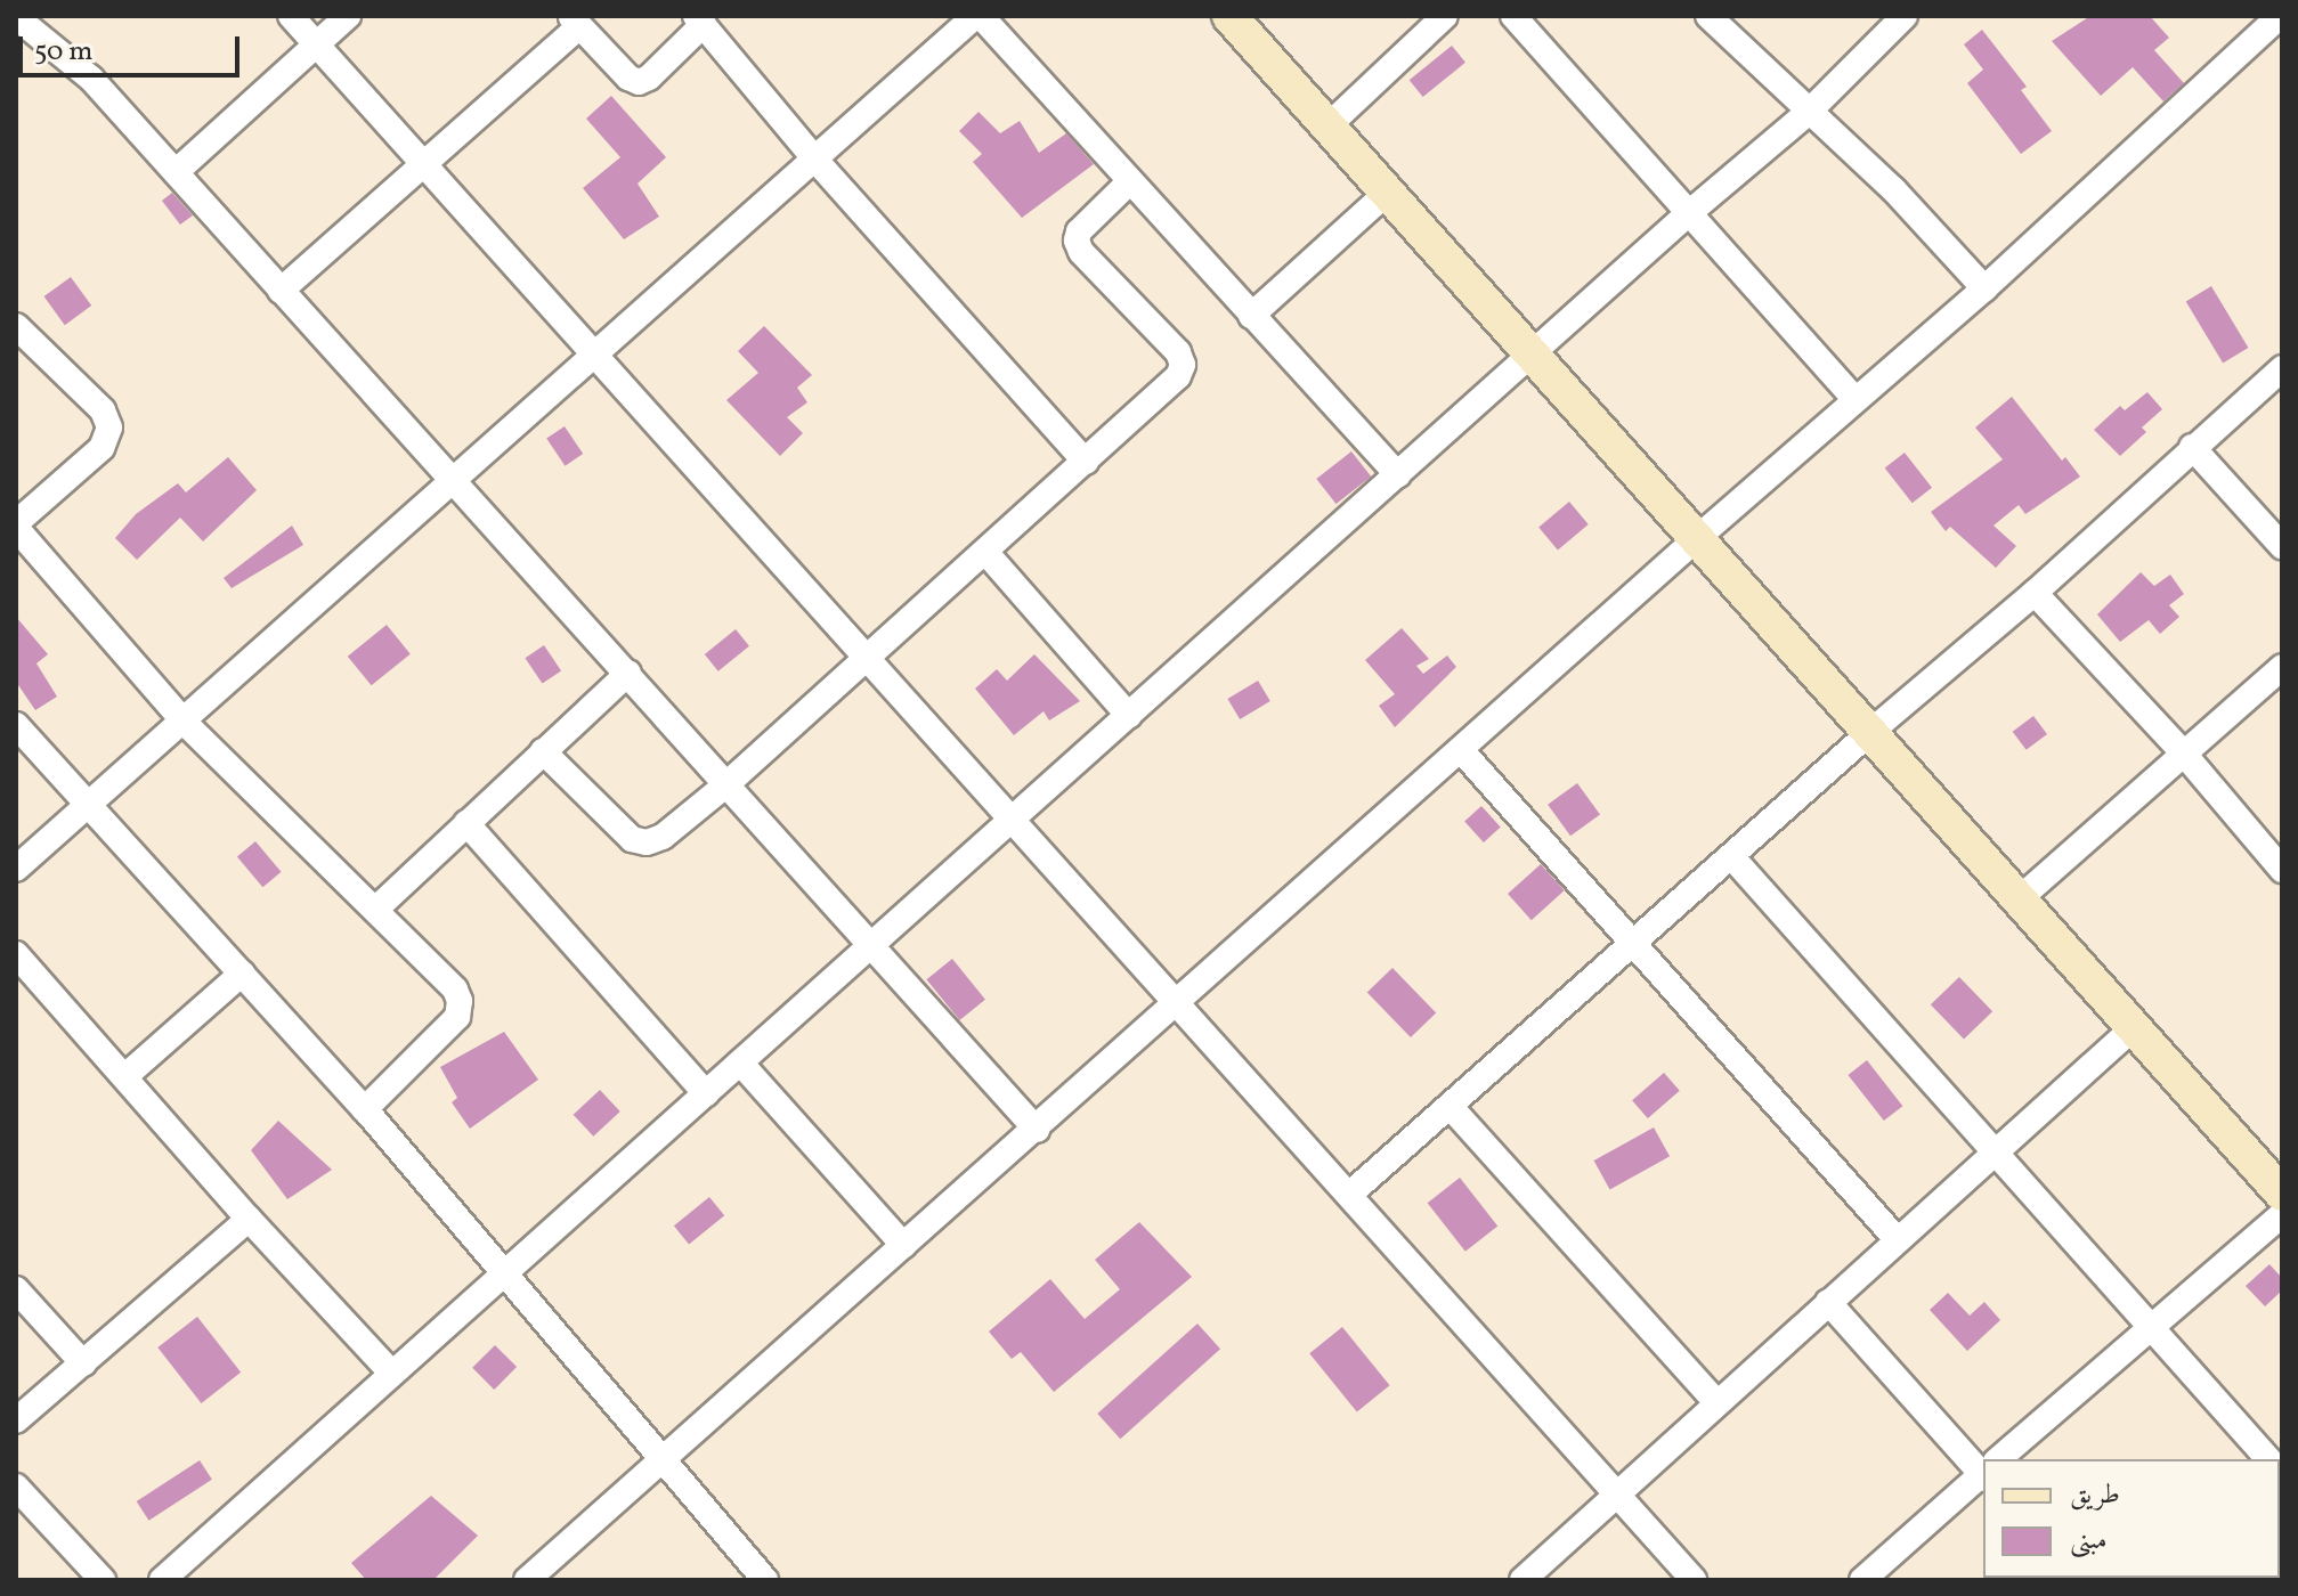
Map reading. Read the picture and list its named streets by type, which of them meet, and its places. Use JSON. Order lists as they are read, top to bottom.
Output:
{
  "legend": ["طريق", "مبنى"],
  "scale_bar": "50 m"
}
